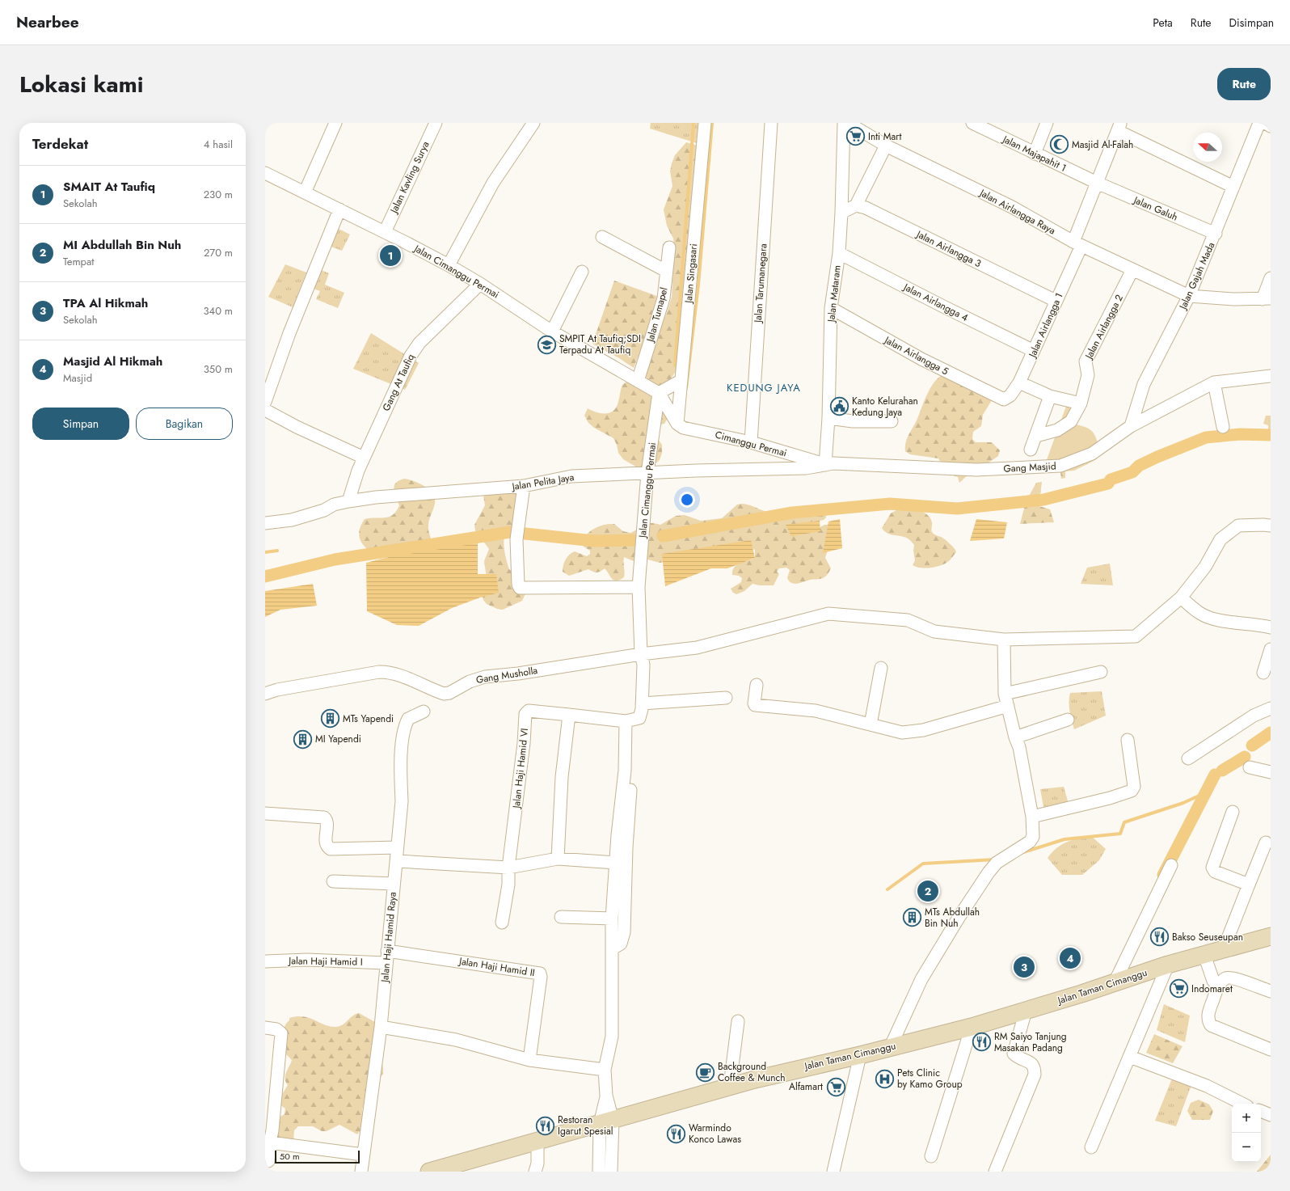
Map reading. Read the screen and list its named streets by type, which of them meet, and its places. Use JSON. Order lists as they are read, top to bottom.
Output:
{
  "streets": {
    "street": [
      "Jalan Majapahit 1",
      "Jalan Kavling Surya",
      "Jalan Galuh",
      "Jalan Airlangga Raya",
      "Jalan Airlangga 3",
      "Jalan Cimanggu Permai",
      "Jalan Singasari",
      "Jalan Gajah Mada",
      "Jalan Tarumanegara",
      "Jalan Mataram",
      "Jalan Airlangga 4",
      "Jalan Tumapel",
      "Jalan Airlangga 1",
      "Jalan Airlangga 2",
      "Jalan Airlangga 5",
      "Gang At Taufiq",
      "Cimanggu Permai",
      "Gang Masjid",
      "Jalan Pelita Jaya",
      "Gang Musholla",
      "Jalan Haji Hamid VI",
      "Jalan Haji Hamid Raya",
      "Jalan Haji Hamid I",
      "Jalan Haji Hamid II",
      "Jalan Taman Cimanggu"
    ]
  },
  "crossings": [
    ["Jalan Majapahit 1", "Jalan Galuh"],
    ["Jalan Majapahit 1", "Jalan Airlangga 1"],
    ["Jalan Kavling Surya", "Jalan Cimanggu Permai"],
    ["Jalan Galuh", "Jalan Gajah Mada"],
    ["Jalan Galuh", "Jalan Airlangga 1"],
    ["Jalan Airlangga Raya", "Jalan Gajah Mada"],
    ["Jalan Airlangga Raya", "Jalan Airlangga 1"],
    ["Jalan Airlangga Raya", "Jalan Airlangga 2"],
    ["Jalan Airlangga 3", "Jalan Airlangga 1"],
    ["Jalan Cimanggu Permai", "Jalan Singasari"],
    ["Jalan Cimanggu Permai", "Jalan Tumapel"],
    ["Jalan Cimanggu Permai", "Gang At Taufiq"],
    ["Jalan Cimanggu Permai", "Cimanggu Permai"],
    ["Jalan Cimanggu Permai", "Jalan Pelita Jaya"],
    ["Jalan Cimanggu Permai", "Gang Musholla"],
    ["Jalan Cimanggu Permai", "Jalan Haji Hamid VI"],
    ["Jalan Singasari", "Cimanggu Permai"],
    ["Jalan Gajah Mada", "Gang Masjid"],
    ["Jalan Tarumanegara", "Cimanggu Permai"],
    ["Jalan Mataram", "Jalan Airlangga 4"],
    ["Jalan Mataram", "Jalan Airlangga 5"],
    ["Jalan Mataram", "Cimanggu Permai"],
    ["Jalan Mataram", "Gang Masjid"],
    ["Jalan Mataram", "Jalan Pelita Jaya"],
    ["Jalan Airlangga 4", "Jalan Airlangga 1"],
    ["Jalan Airlangga 1", "Jalan Airlangga 5"],
    ["Gang At Taufiq", "Jalan Pelita Jaya"],
    ["Cimanggu Permai", "Gang Masjid"],
    ["Cimanggu Permai", "Jalan Pelita Jaya"],
    ["Gang Masjid", "Jalan Pelita Jaya"],
    ["Jalan Haji Hamid Raya", "Jalan Haji Hamid I"],
    ["Jalan Haji Hamid Raya", "Jalan Haji Hamid II"]
  ],
  "districts": ["KEDUNG JAYA"],
  "places": {
    "supermarket": ["Inti Mart", "Indomaret", "Alfamart"],
    "mosque": ["Masjid Al-Falah"],
    "school or university": ["SMPIT At Taufiq;SDI Terpadu At Taufiq"],
    "public building": ["Kanto Kelurahan Kedung Jaya"],
    "building": ["MTs Yapendi", "MI Yapendi", "MTs Abdullah Bin Nuh"],
    "restaurant": [
      "Bakso Seuseupan",
      "RM Saiyo Tanjung Masakan Padang",
      "Restoran Igarut Spesial",
      "Warmindo Konco Lawas"
    ],
    "cafe": ["Background Coffee & Munch"],
    "hospital": ["Pets Clinic by Kamo Group"]
  },
  "scale_bar": "50 m",
  "north": "left",
  "page": {
    "header": "Nearbee",
    "nav": ["Peta", "Rute", "Disimpan"],
    "title": "Lokasi kami",
    "buttons": [
      "Rute",
      ["Simpan", "Bagikan"]
    ],
    "heading": ["Terdekat", "4 hasil"],
    "list": [
      {
        "mark": "1",
        "name": "SMAIT At Taufiq",
        "note": "Sekolah",
        "value": "230 m"
      },
      {
        "mark": "2",
        "name": "MI Abdullah Bin Nuh",
        "note": "Tempat",
        "value": "270 m"
      },
      {
        "mark": "3",
        "name": "TPA Al Hikmah",
        "note": "Sekolah",
        "value": "340 m"
      },
      {
        "mark": "4",
        "name": "Masjid Al Hikmah",
        "note": "Masjid",
        "value": "350 m"
      }
    ],
    "pins": [
      "1",
      "2",
      "4",
      "3"
    ],
    "map_buttons": ["+", "−"],
    "scale": "50 m"
  }
}
